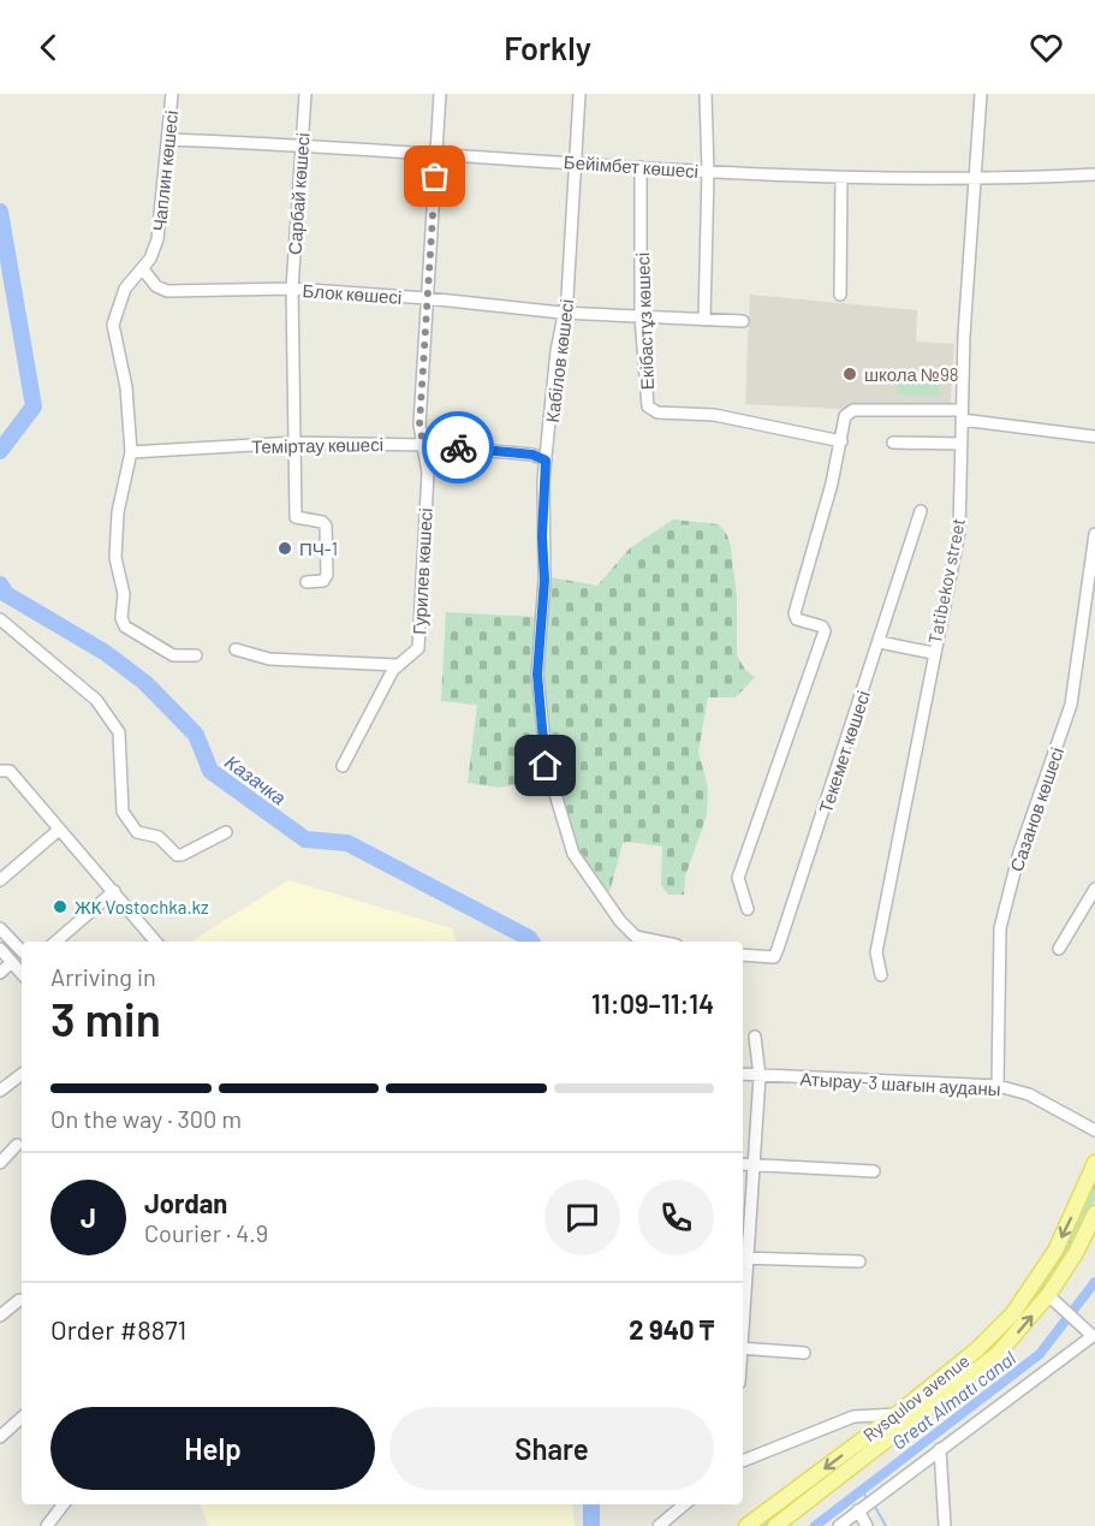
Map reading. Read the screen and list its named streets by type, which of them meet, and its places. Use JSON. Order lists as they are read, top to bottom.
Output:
{
  "streets": {
    "main road": ["Rysqulov avenue"],
    "street": [
      "Бейімбет көшесі",
      "Чаплин көшесі",
      "Сарбай көшесі",
      "Блок көшесі",
      "Екібастұз көшесі",
      "Кабілов көшесі",
      "Теміртау көшесі",
      "Гурилев көшесі",
      "Tatibekov street",
      "Текемет көшесі",
      "Сазанов көшесі",
      "Атырау-3 шағын ауданы"
    ]
  },
  "crossings": [
    ["Бейімбет көшесі", "Чаплин көшесі"],
    ["Бейімбет көшесі", "Сарбай көшесі"],
    ["Бейімбет көшесі", "Екібастұз көшесі"],
    ["Бейімбет көшесі", "Кабілов көшесі"],
    ["Бейімбет көшесі", "Гурилев көшесі"],
    ["Бейімбет көшесі", "Tatibekov street"],
    ["Чаплин көшесі", "Блок көшесі"],
    ["Чаплин көшесі", "Теміртау көшесі"],
    ["Сарбай көшесі", "Блок көшесі"],
    ["Сарбай көшесі", "Теміртау көшесі"],
    ["Блок көшесі", "Екібастұз көшесі"],
    ["Блок көшесі", "Кабілов көшесі"],
    ["Блок көшесі", "Гурилев көшесі"],
    ["Кабілов көшесі", "Теміртау көшесі"],
    ["Теміртау көшесі", "Гурилев көшесі"],
    ["Сазанов көшесі", "Атырау-3 шағын ауданы"]
  ],
  "water": ["Казачка", "Great Almatı canal"],
  "places": ["школа №98", "ПЧ-1", "ЖК Vostochka.kz"],
  "page": {
    "header": "Forkly",
    "heading": ["3 min", "Arriving in", "11:09–11:14"],
    "panel": [
      "Jordan",
      "Courier · 4.9",
      "Order #8871",
      "2 940 ₸"
    ],
    "bar": "On the way · 300 m",
    "round": "J",
    "buttons": ["Help", "Share"]
  }
}
